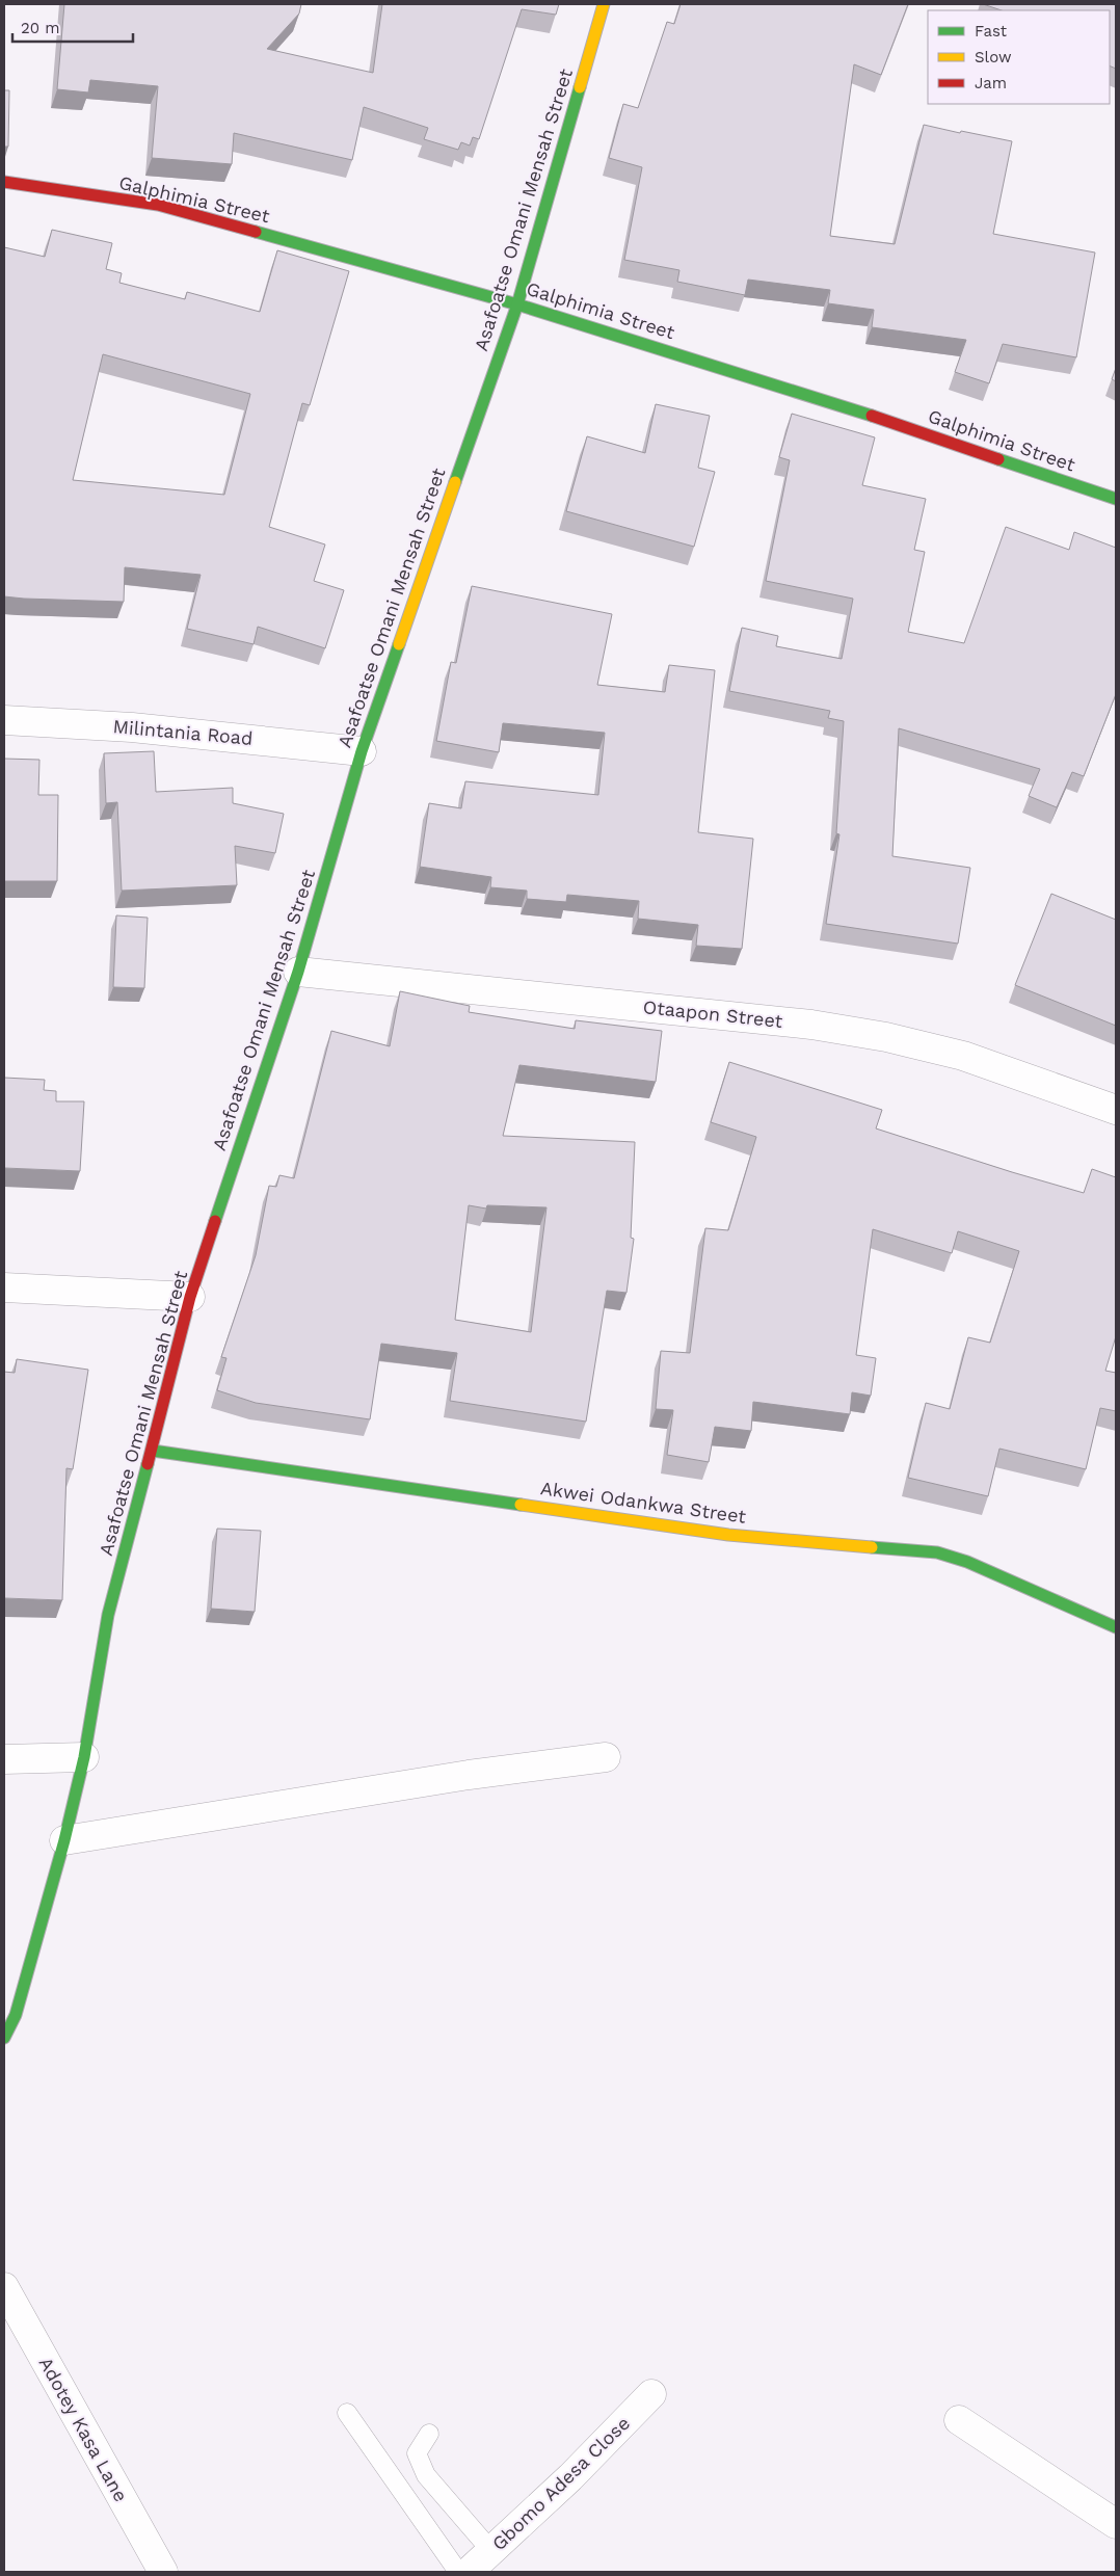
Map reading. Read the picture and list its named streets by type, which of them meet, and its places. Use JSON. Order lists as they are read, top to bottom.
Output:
{
  "streets": {
    "street": [
      "Galphimia Street",
      "Asafoatse Omani Mensah Street",
      "Milintania Road",
      "Otaapon Street",
      "Akwei Odankwa Street",
      "Adotey Kasa Lane",
      "Gbomo Adesa Close"
    ]
  },
  "crossings": [
    ["Galphimia Street", "Asafoatse Omani Mensah Street"],
    ["Asafoatse Omani Mensah Street", "Milintania Road"],
    ["Asafoatse Omani Mensah Street", "Otaapon Street"],
    ["Asafoatse Omani Mensah Street", "Akwei Odankwa Street"]
  ],
  "legend": ["Fast", "Slow", "Jam"],
  "scale_bar": "20 m"
}
